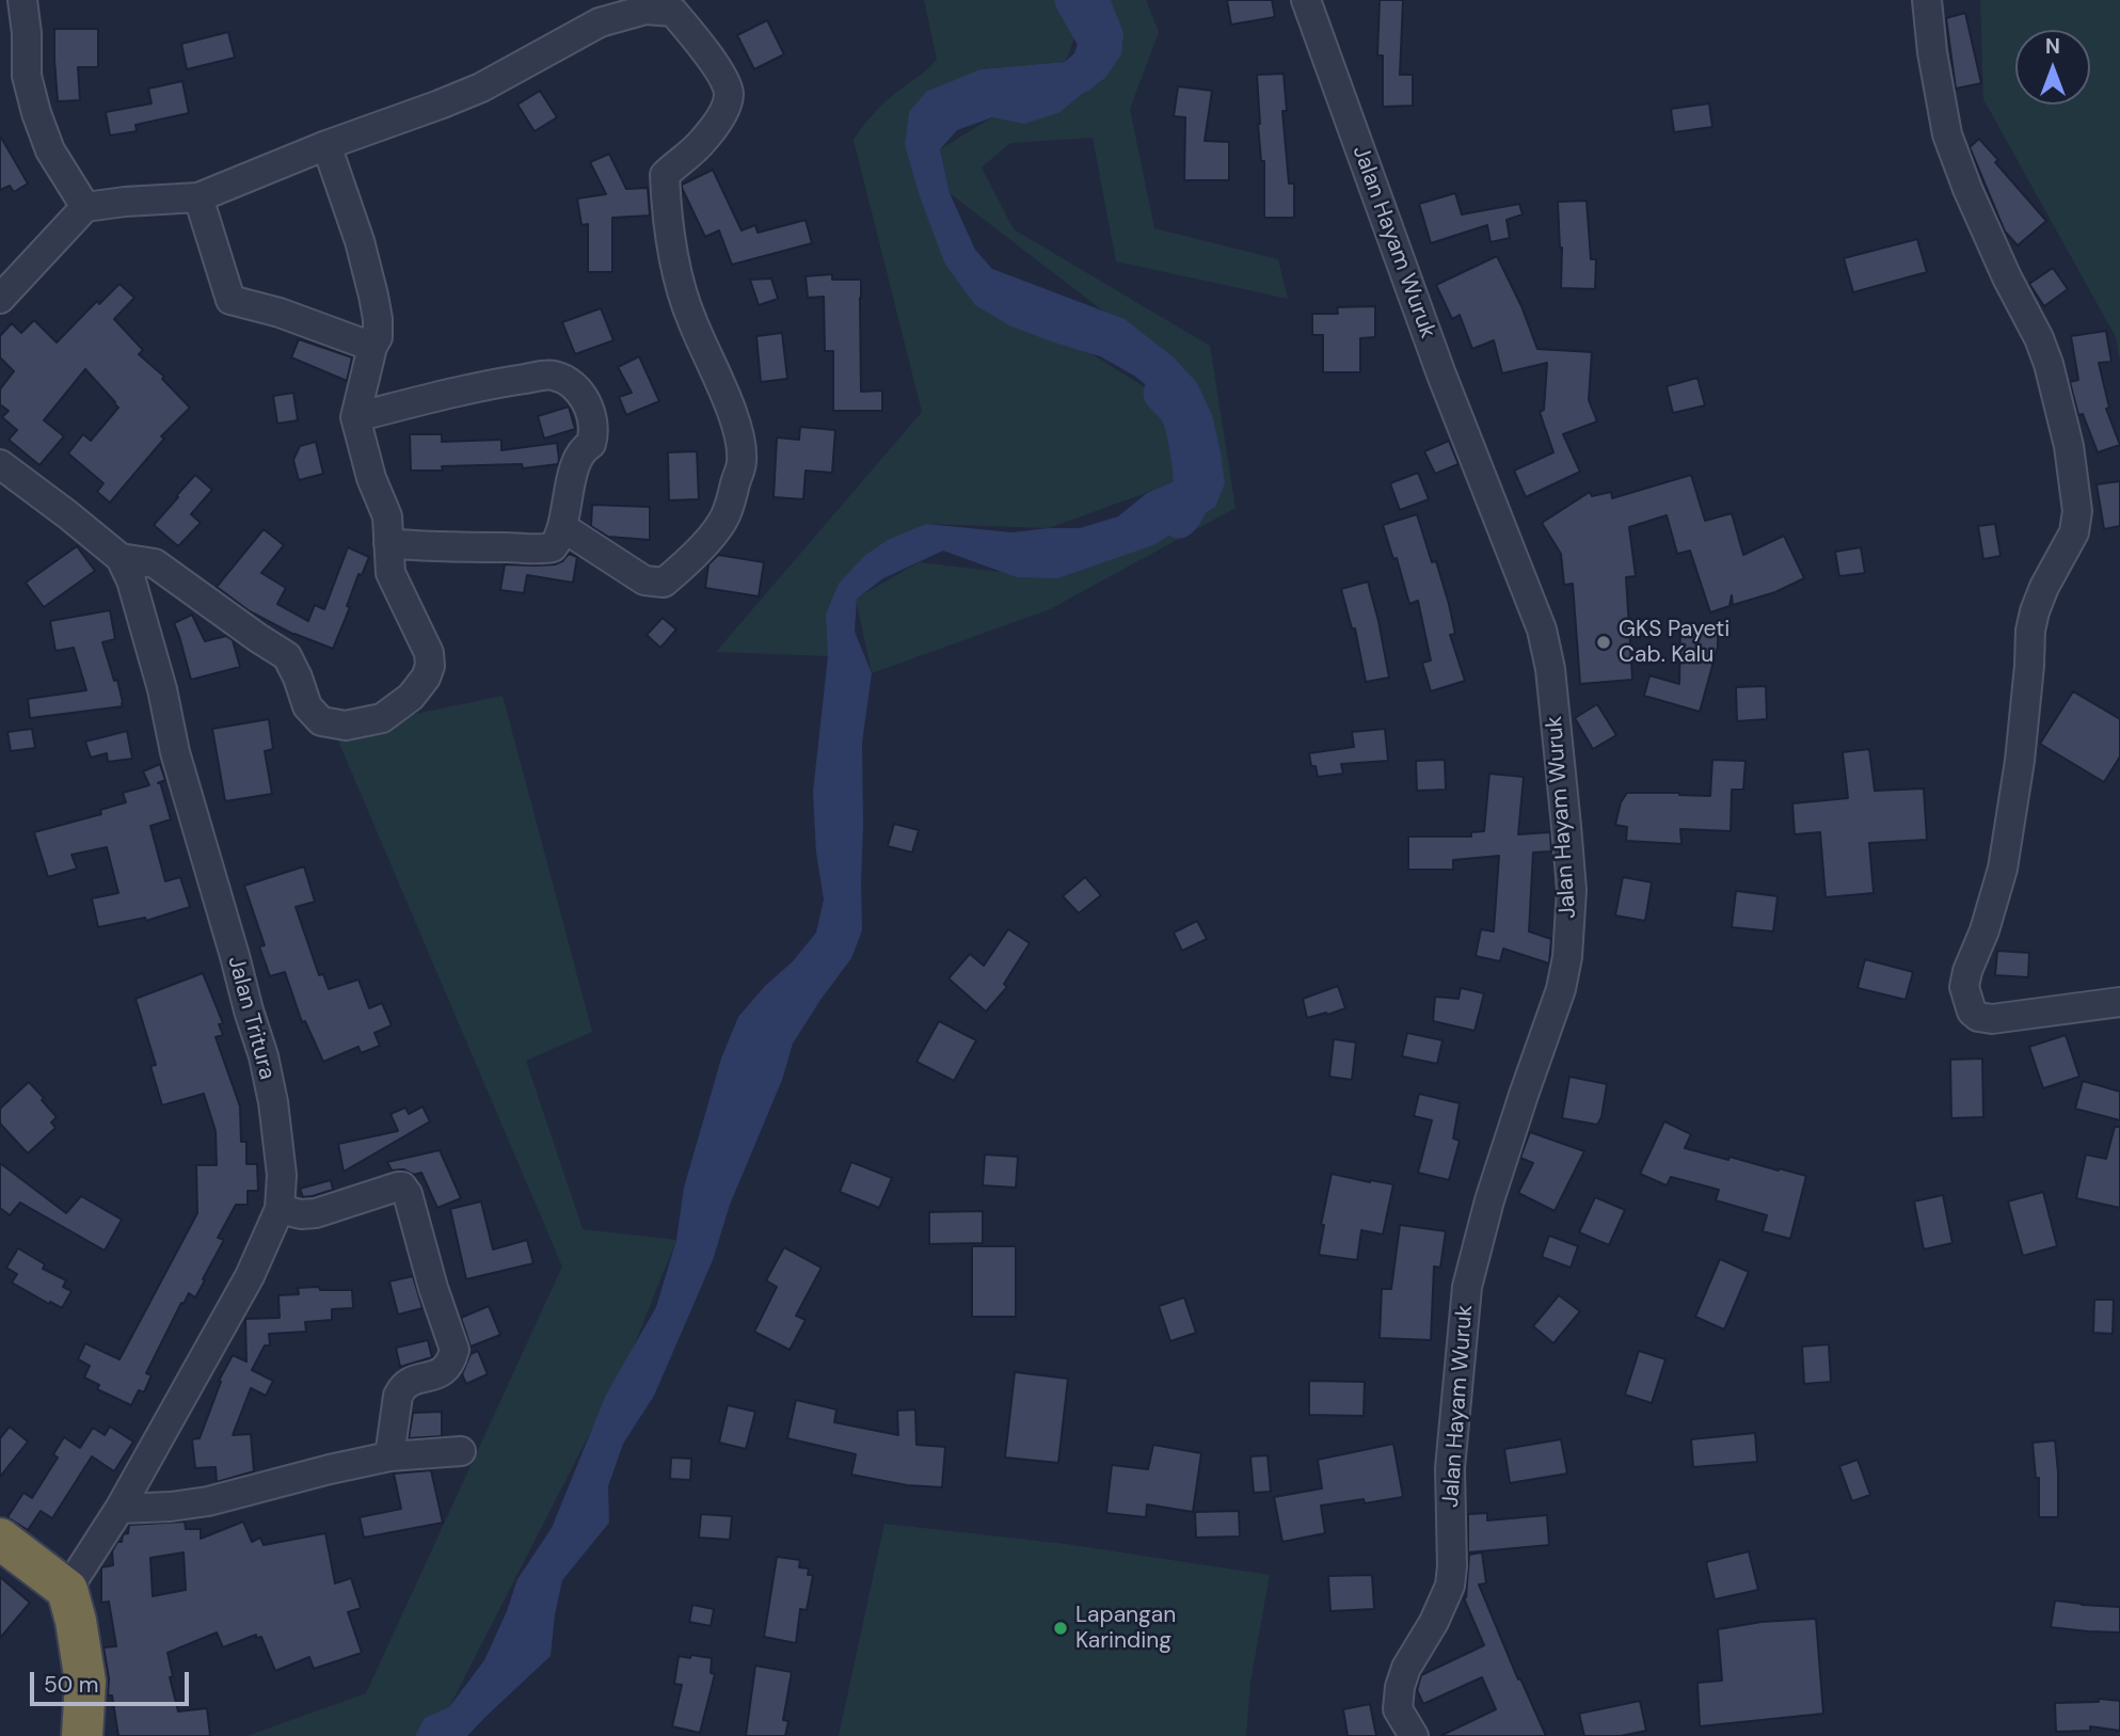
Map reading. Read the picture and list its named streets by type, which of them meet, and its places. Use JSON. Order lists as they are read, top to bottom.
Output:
{
  "streets": {
    "street": ["Jalan Hayam Wuruk", "Jalan Tritura"]
  },
  "places": ["GKS Payeti Cab. Kalu", "Lapangan Karinding"],
  "scale_bar": "50 m",
  "north": "top"
}
